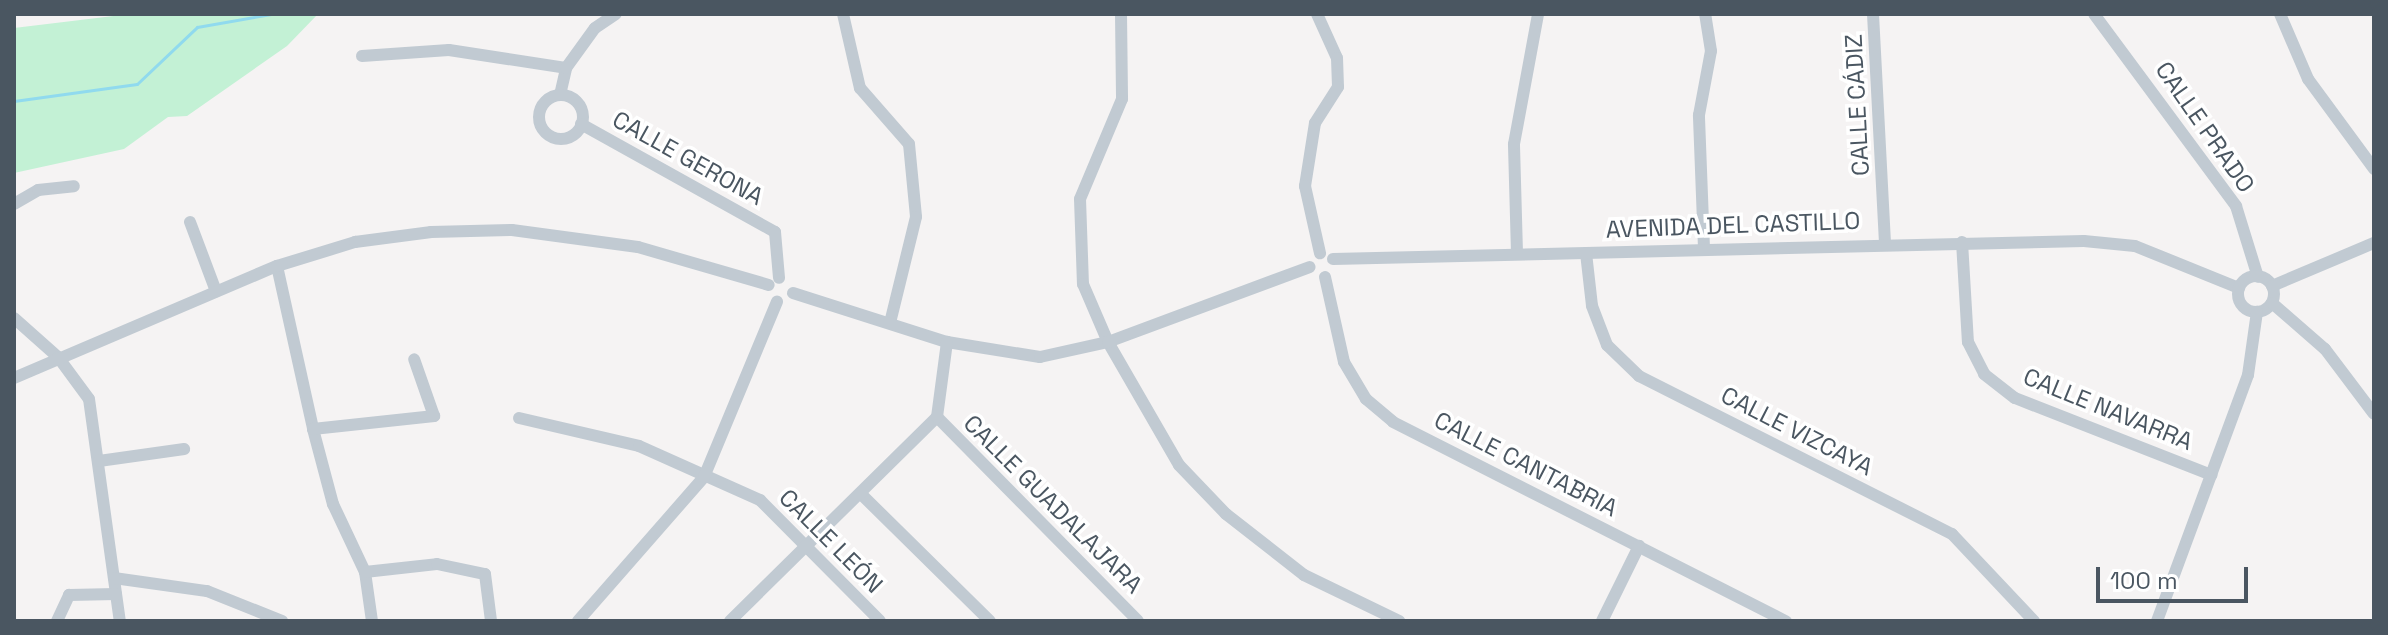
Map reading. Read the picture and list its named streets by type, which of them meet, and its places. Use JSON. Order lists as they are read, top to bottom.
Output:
{
  "streets": {
    "street": [
      "CALLE CÁDIZ",
      "CALLE PRADO",
      "CALLE GERONA",
      "AVENIDA DEL CASTILLO",
      "CALLE NAVARRA",
      "CALLE VIZCAYA",
      "CALLE CANTABRIA",
      "CALLE GUADALAJARA",
      "CALLE LEÓN"
    ]
  },
  "crossings": [
    ["CALLE CÁDIZ", "AVENIDA DEL CASTILLO"],
    ["CALLE PRADO", "AVENIDA DEL CASTILLO"],
    ["AVENIDA DEL CASTILLO", "CALLE NAVARRA"],
    ["AVENIDA DEL CASTILLO", "CALLE VIZCAYA"]
  ],
  "scale_bar": "100 m"
}
